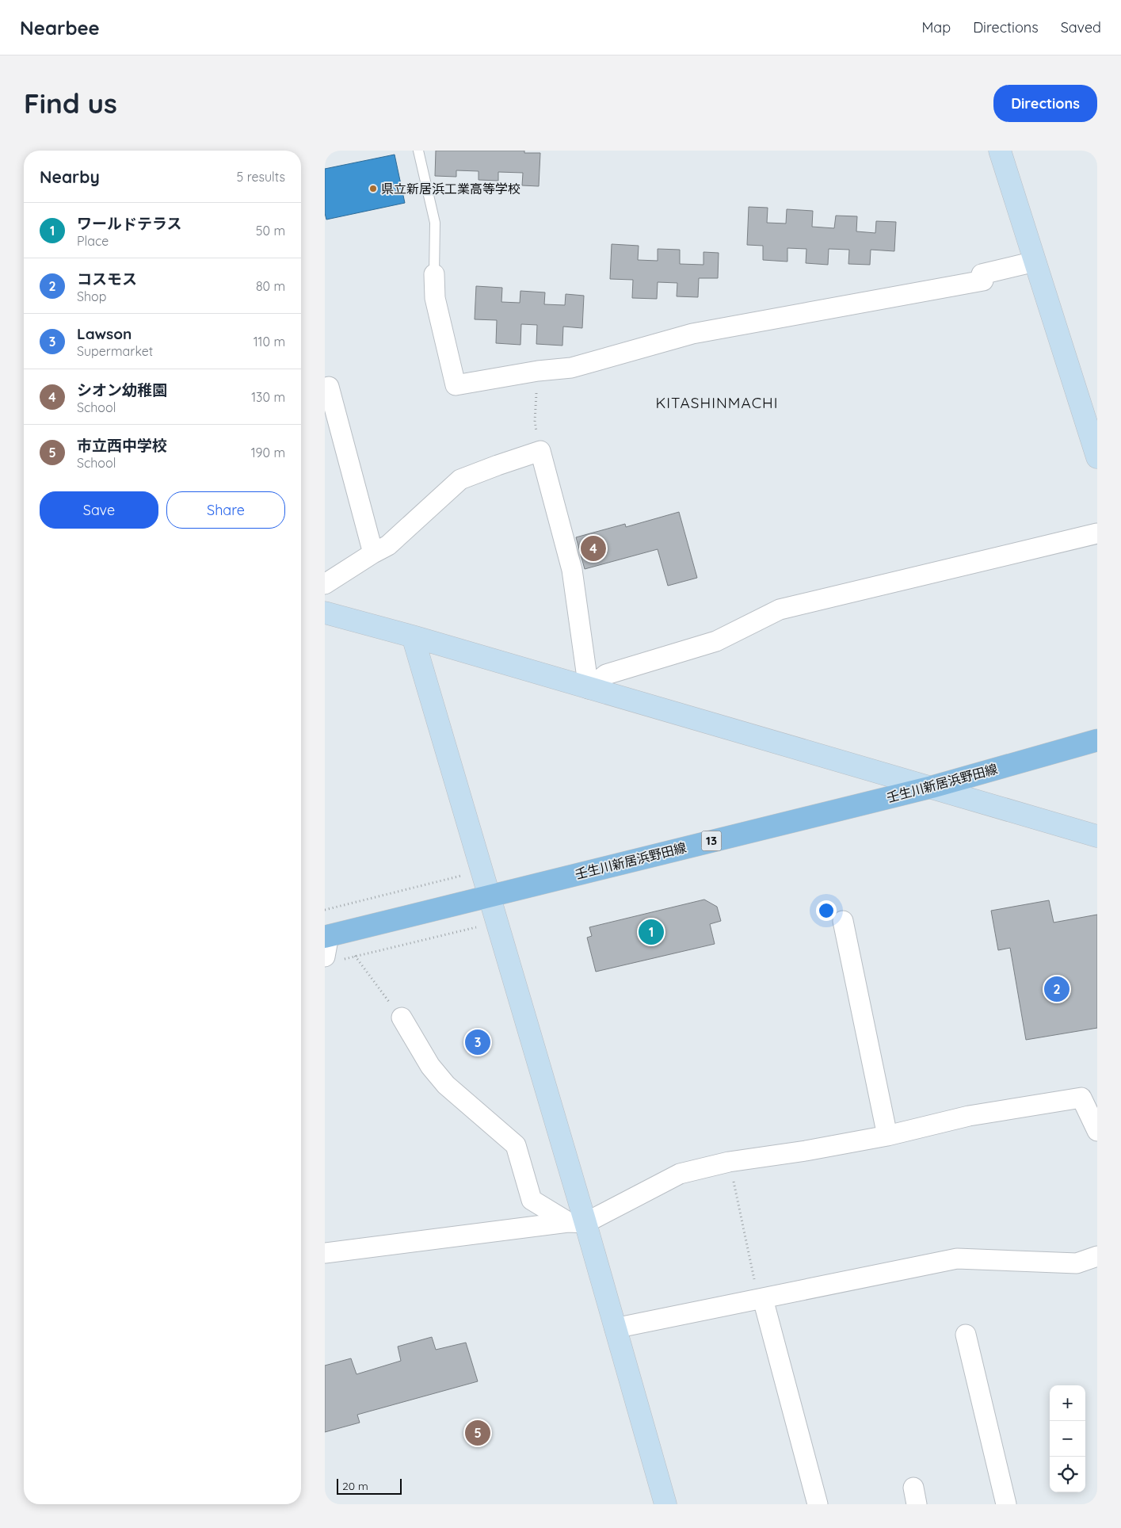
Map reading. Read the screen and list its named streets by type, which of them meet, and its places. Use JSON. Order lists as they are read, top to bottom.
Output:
{
  "streets": {
    "main road": ["壬生川新居浜野田線", "13"]
  },
  "districts": ["KITASHINMACHI"],
  "places": ["県立新居浜工業高等学校"],
  "scale_bar": "20 m",
  "page": {
    "header": "Nearbee",
    "nav": ["Map", "Directions", "Saved"],
    "buttons": [
      "Directions",
      ["Save", "Share"]
    ],
    "title": "Find us",
    "heading": ["Nearby", "5 results"],
    "list": [
      {
        "mark": "1",
        "name": "ワールドテラス",
        "note": "Place",
        "value": "50 m"
      },
      {
        "mark": "2",
        "name": "コスモス",
        "note": "Shop",
        "value": "80 m"
      },
      {
        "mark": "3",
        "name": "Lawson",
        "note": "Supermarket",
        "value": "110 m"
      },
      {
        "mark": "4",
        "name": "シオン幼稚園",
        "note": "School",
        "value": "130 m"
      },
      {
        "mark": "5",
        "name": "市立西中学校",
        "note": "School",
        "value": "190 m"
      }
    ],
    "pins": [
      "4",
      "1",
      "2",
      "3",
      "5"
    ],
    "map_buttons": ["+", "−"],
    "scale": "20 m"
  }
}
